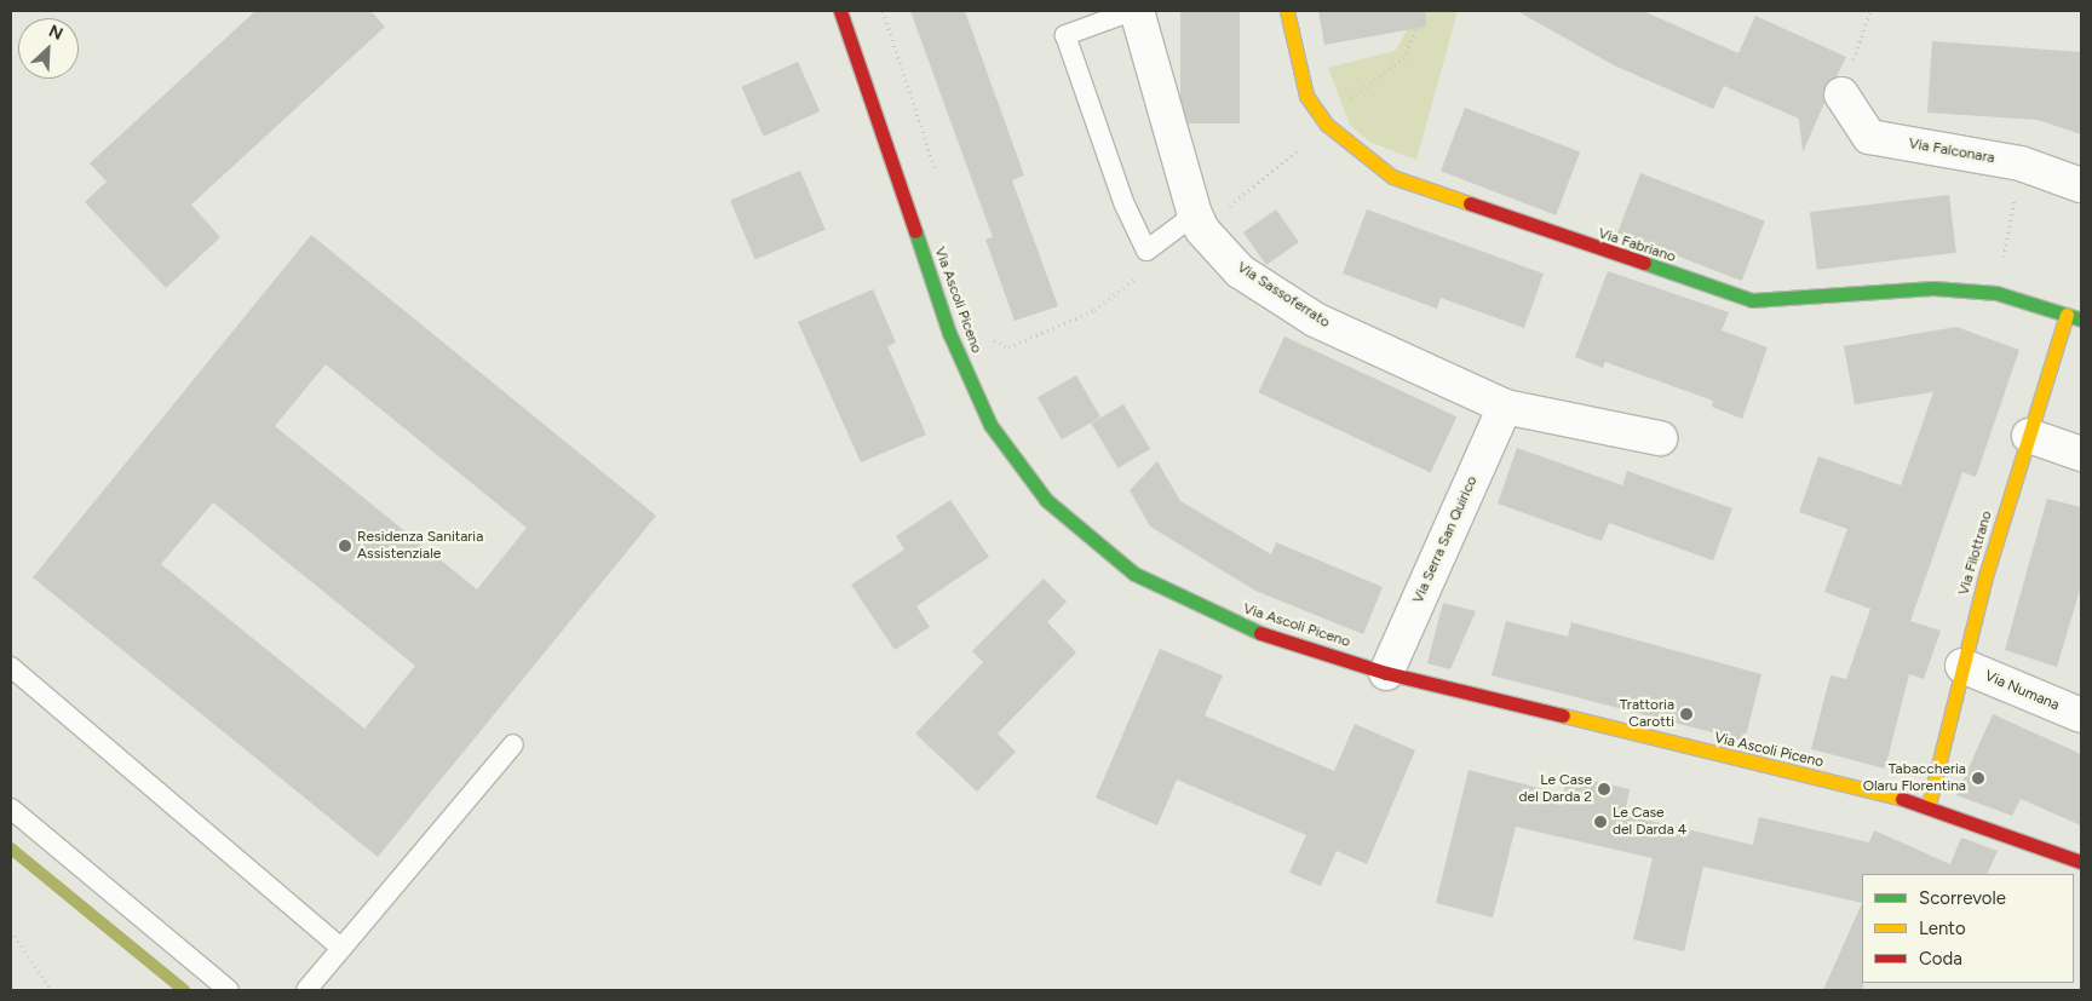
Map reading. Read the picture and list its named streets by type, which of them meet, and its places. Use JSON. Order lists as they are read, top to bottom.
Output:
{
  "streets": {
    "street": [
      "Via Falconara",
      "Via Fabriano",
      "Via Sassoferrato",
      "Via Ascoli Piceno",
      "Via Serra San Quirico",
      "Via Filottrano",
      "Via Numana"
    ]
  },
  "crossings": [
    ["Via Fabriano", "Via Filottrano"],
    ["Via Sassoferrato", "Via Serra San Quirico"],
    ["Via Ascoli Piceno", "Via Serra San Quirico"],
    ["Via Ascoli Piceno", "Via Filottrano"],
    ["Via Filottrano", "Via Numana"]
  ],
  "places": [
    "Residenza Sanitaria Assistenziale",
    "Trattoria Carotti",
    "Tabaccheria Olaru Florentina",
    "Le Case del Darda 2",
    "Le Case del Darda 4"
  ],
  "legend": ["Scorrevole", "Lento", "Coda"],
  "north": "top right"
}
